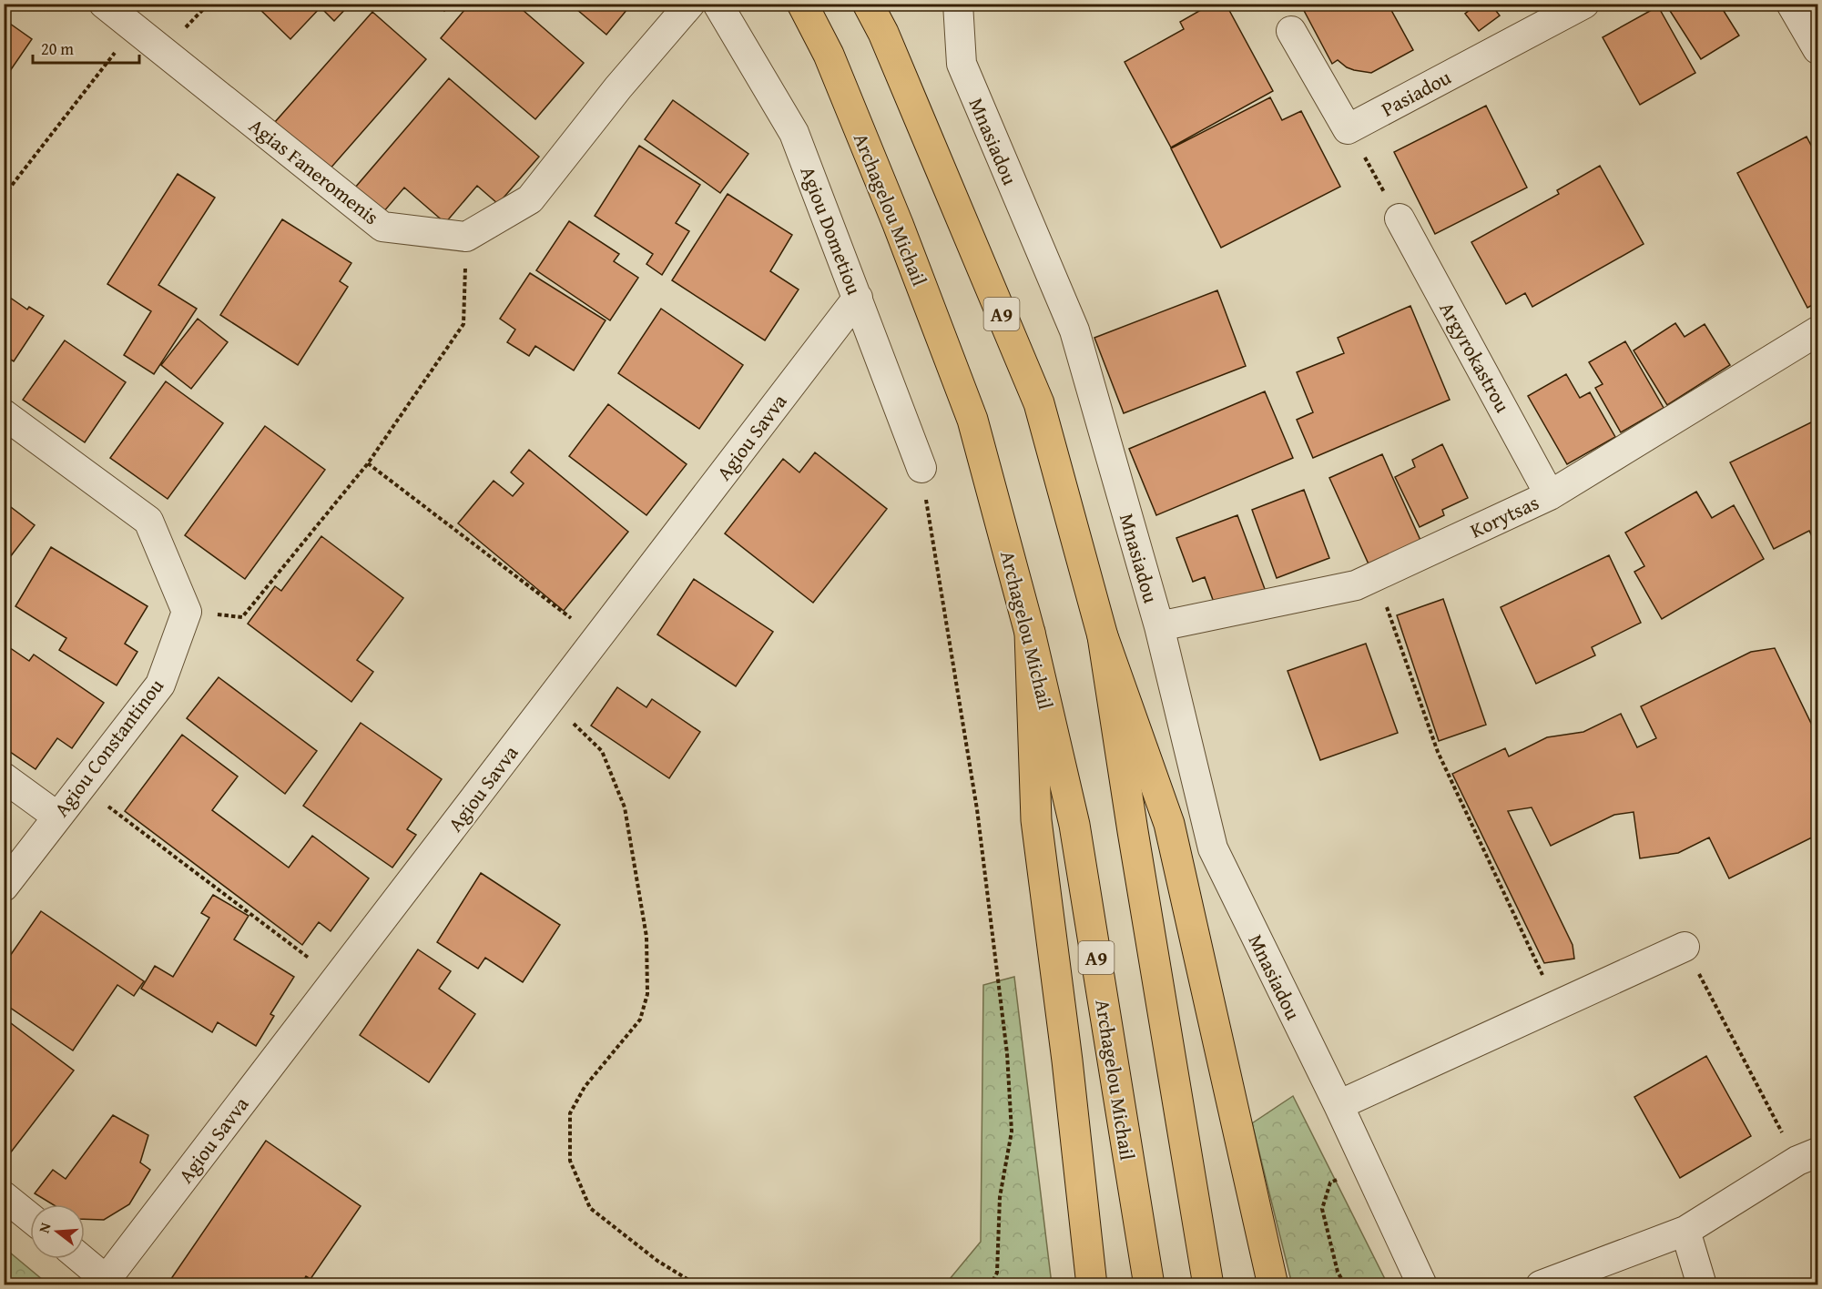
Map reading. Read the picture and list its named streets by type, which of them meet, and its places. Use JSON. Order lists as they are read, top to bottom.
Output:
{
  "streets": {
    "highway": ["Archagelou Michail", "A9"],
    "street": [
      "Pasiadou",
      "Mnasiadou",
      "Agias Faneromenis",
      "Agiou Dometiou",
      "Argyrokastrou",
      "Agiou Savva",
      "Korytsas",
      "Agiou Constantinou"
    ]
  },
  "crossings": [
    ["Mnasiadou", "Korytsas"],
    ["Agiou Dometiou", "Agiou Savva"],
    ["Argyrokastrou", "Korytsas"]
  ],
  "scale_bar": "20 m",
  "north": "left"
}
